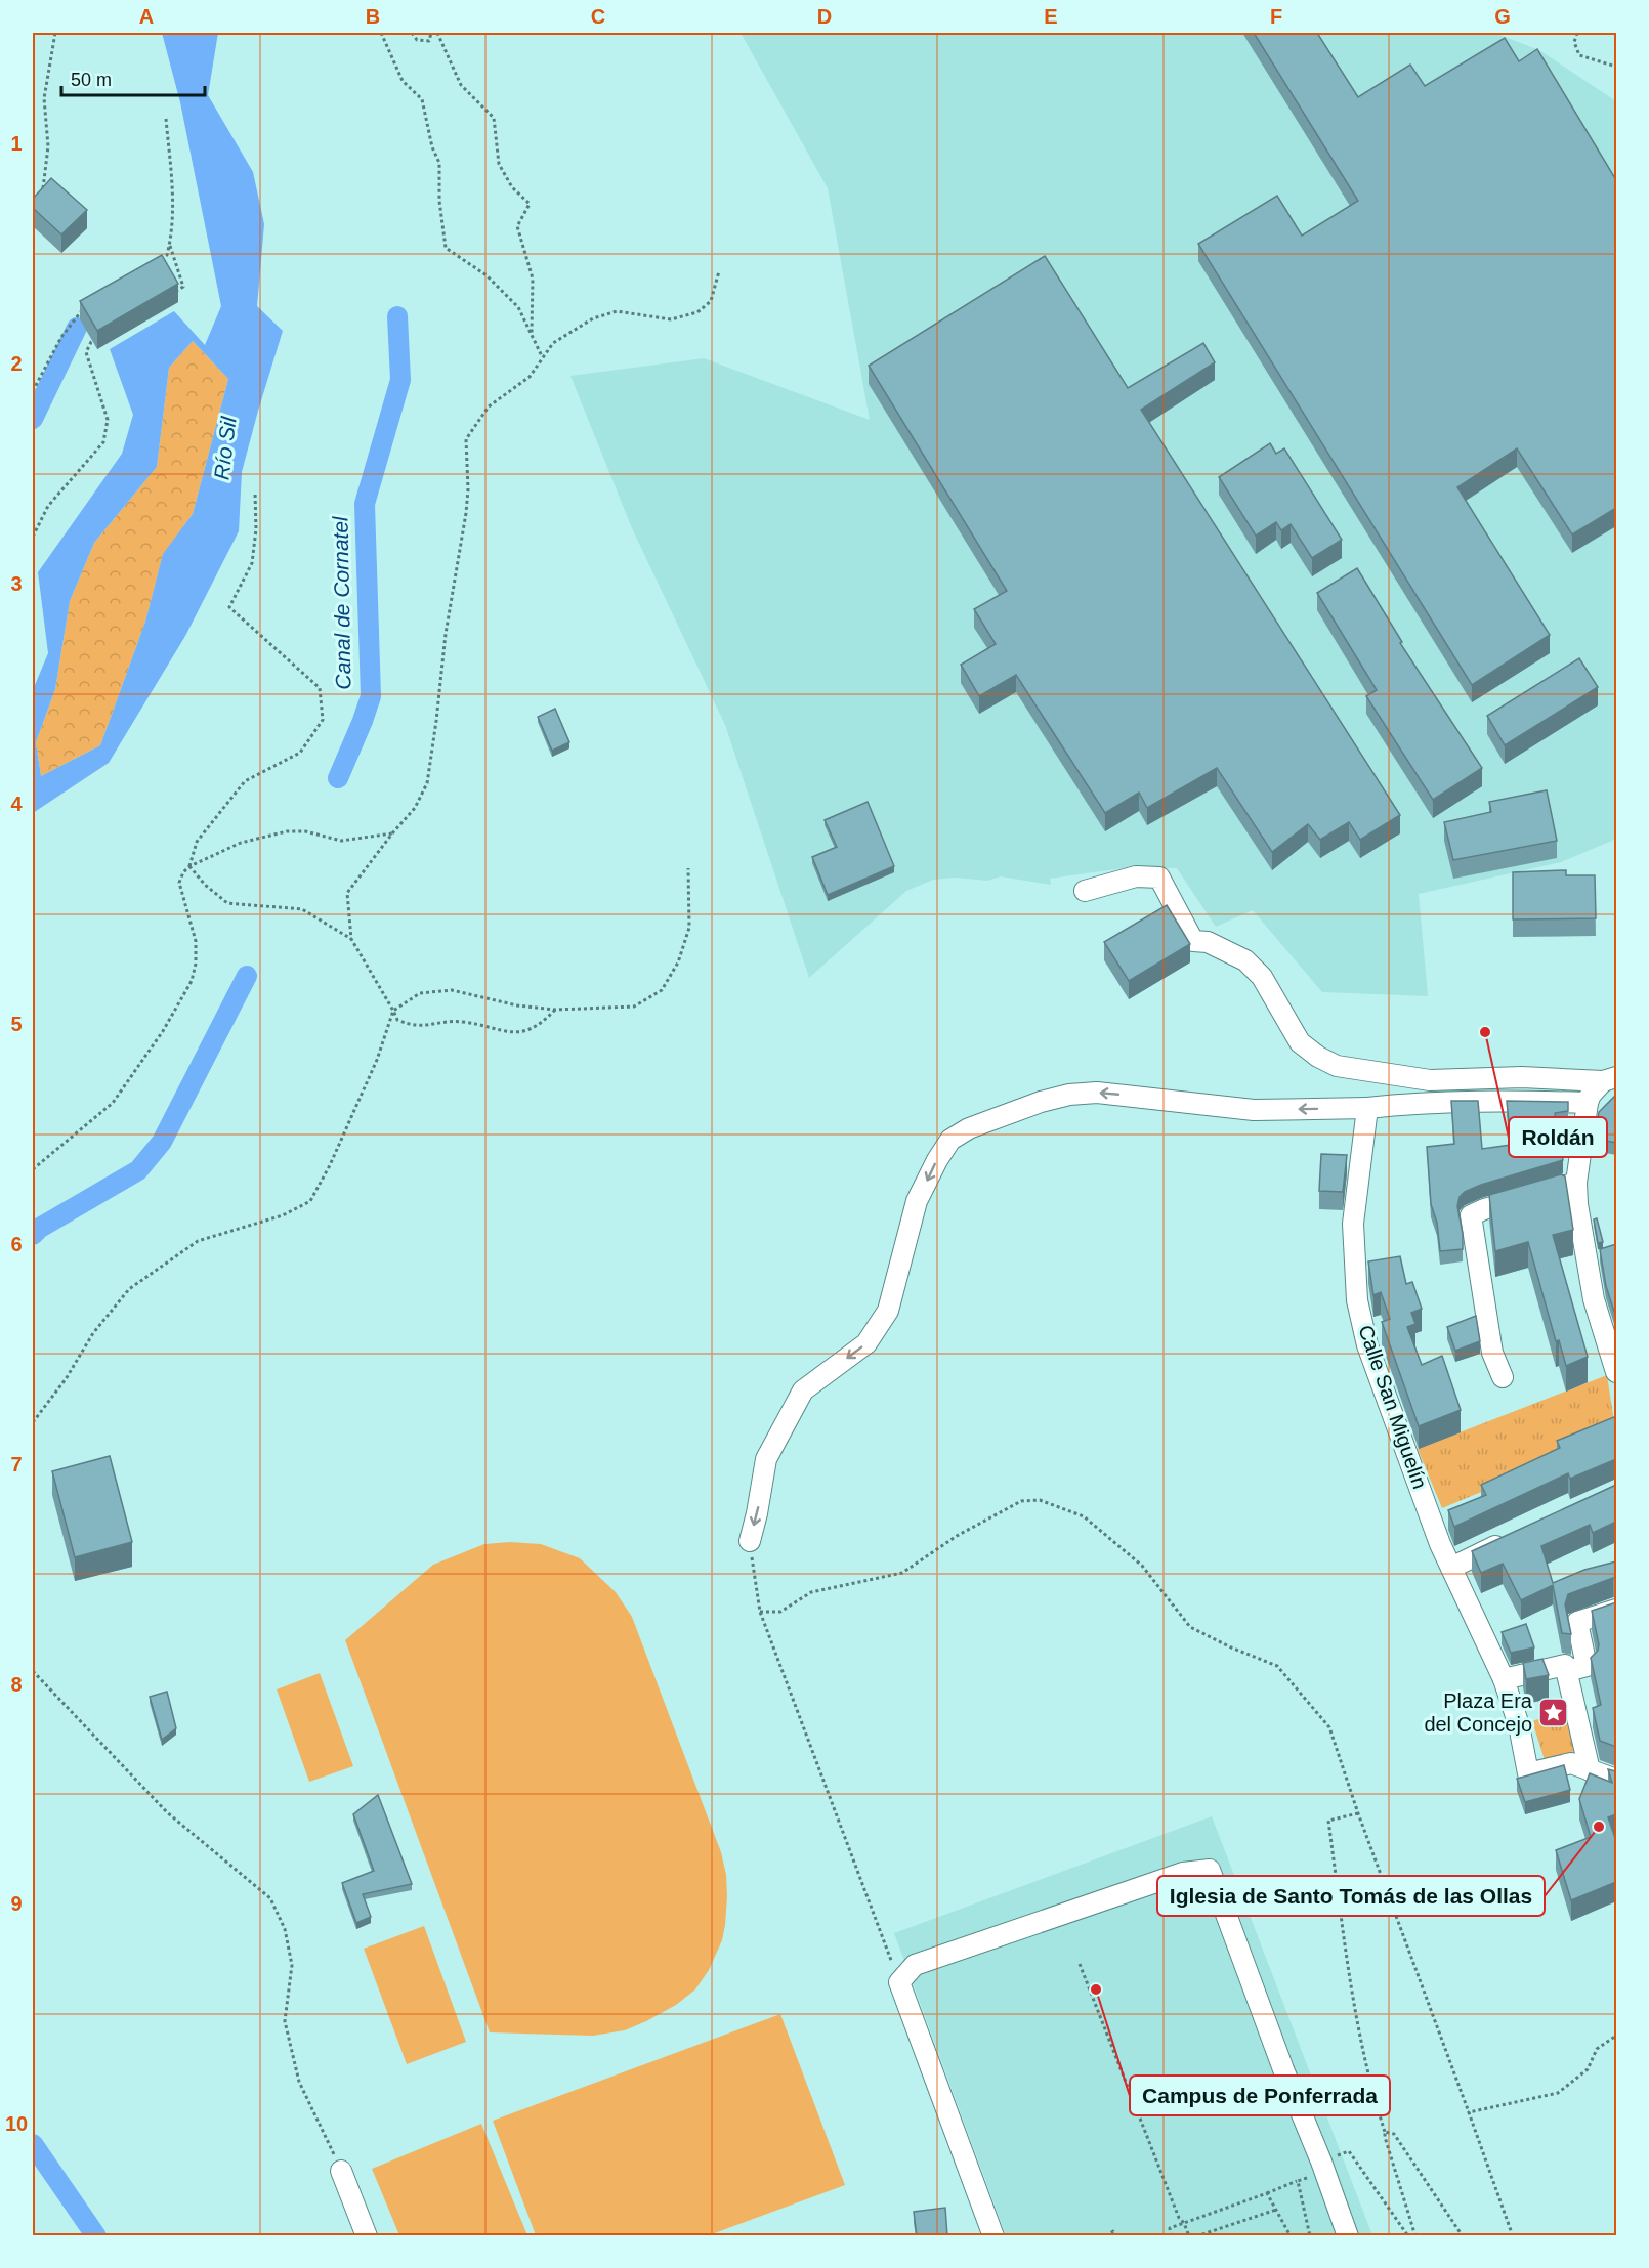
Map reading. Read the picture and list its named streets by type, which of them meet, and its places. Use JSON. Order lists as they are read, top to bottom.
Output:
{
  "streets": {
    "street": ["Calle San Miguelín"]
  },
  "water": ["Río Sil", "Canal de Cornatel"],
  "places": {
    "other": ["Roldán", "Iglesia de Santo Tomás de las Ollas", "Campus de Ponferrada"],
    "place": ["Plaza Era del Concejo"]
  },
  "scale_bar": "50 m",
  "grid": {
    "columns": [
      "A",
      "B",
      "C",
      "D",
      "E",
      "F",
      "G"
    ],
    "rows": [
      "1",
      "2",
      "3",
      "4",
      "5",
      "6",
      "7",
      "8",
      "9",
      "10"
    ]
  }
}
